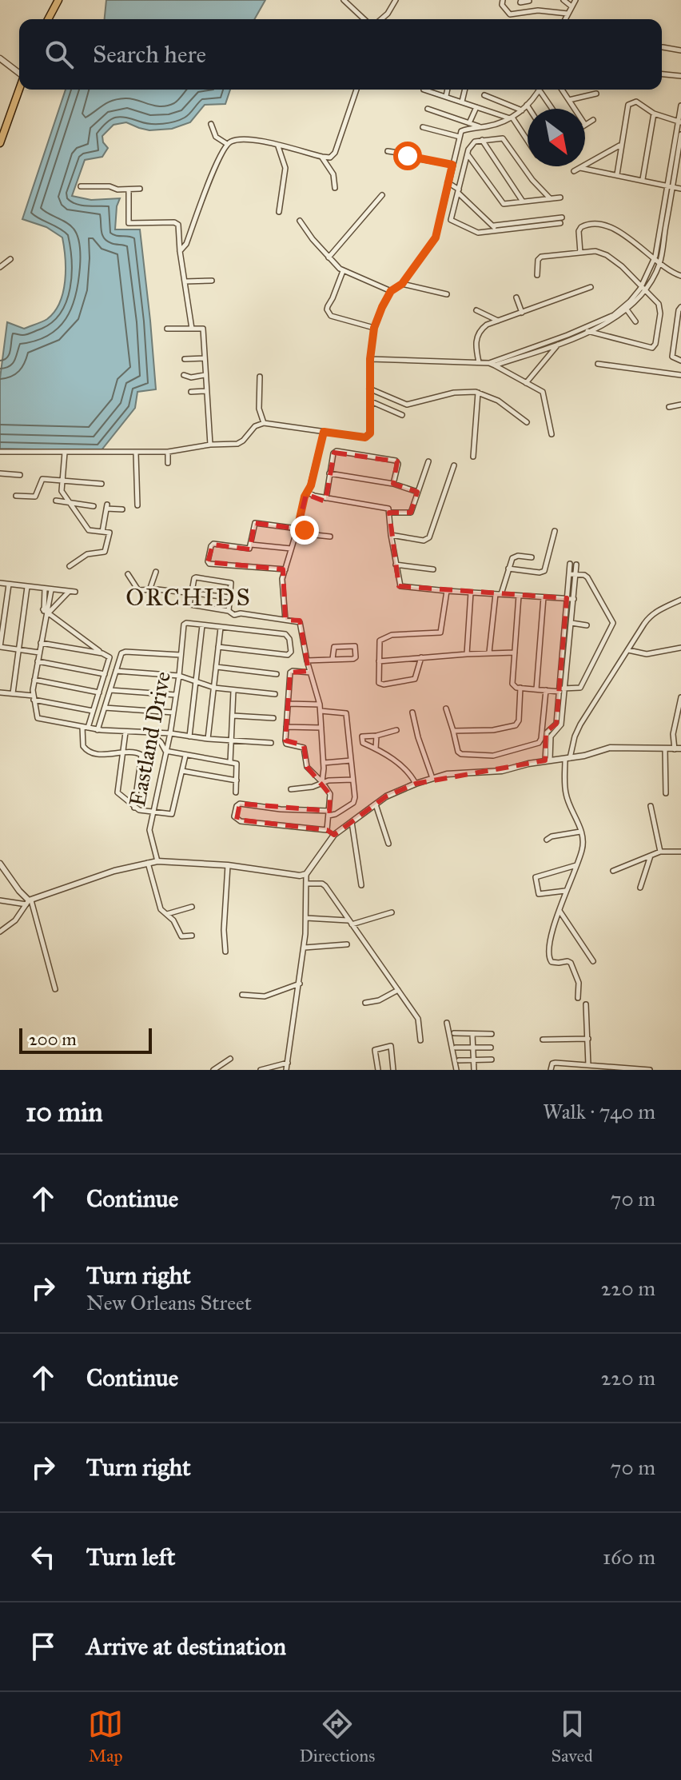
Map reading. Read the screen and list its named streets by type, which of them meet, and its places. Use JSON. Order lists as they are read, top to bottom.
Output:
{
  "streets": {
    "street": ["Eastland Drive"]
  },
  "districts": ["ORCHIDS"],
  "scale_bar": "200 m",
  "north": "bottom right",
  "page": {
    "search": "Search here",
    "scale": "200 m",
    "heading": ["10 min", "Walk · 740 m"],
    "list": [
      ["Continue", "70 m"],
      ["Turn right", "New Orleans Street", "220 m"],
      ["Continue", "220 m"],
      ["Turn right", "70 m"],
      ["Turn left", "160 m"],
      "Arrive at destination"
    ],
    "nav": ["Map", "Directions", "Saved"]
  }
}
